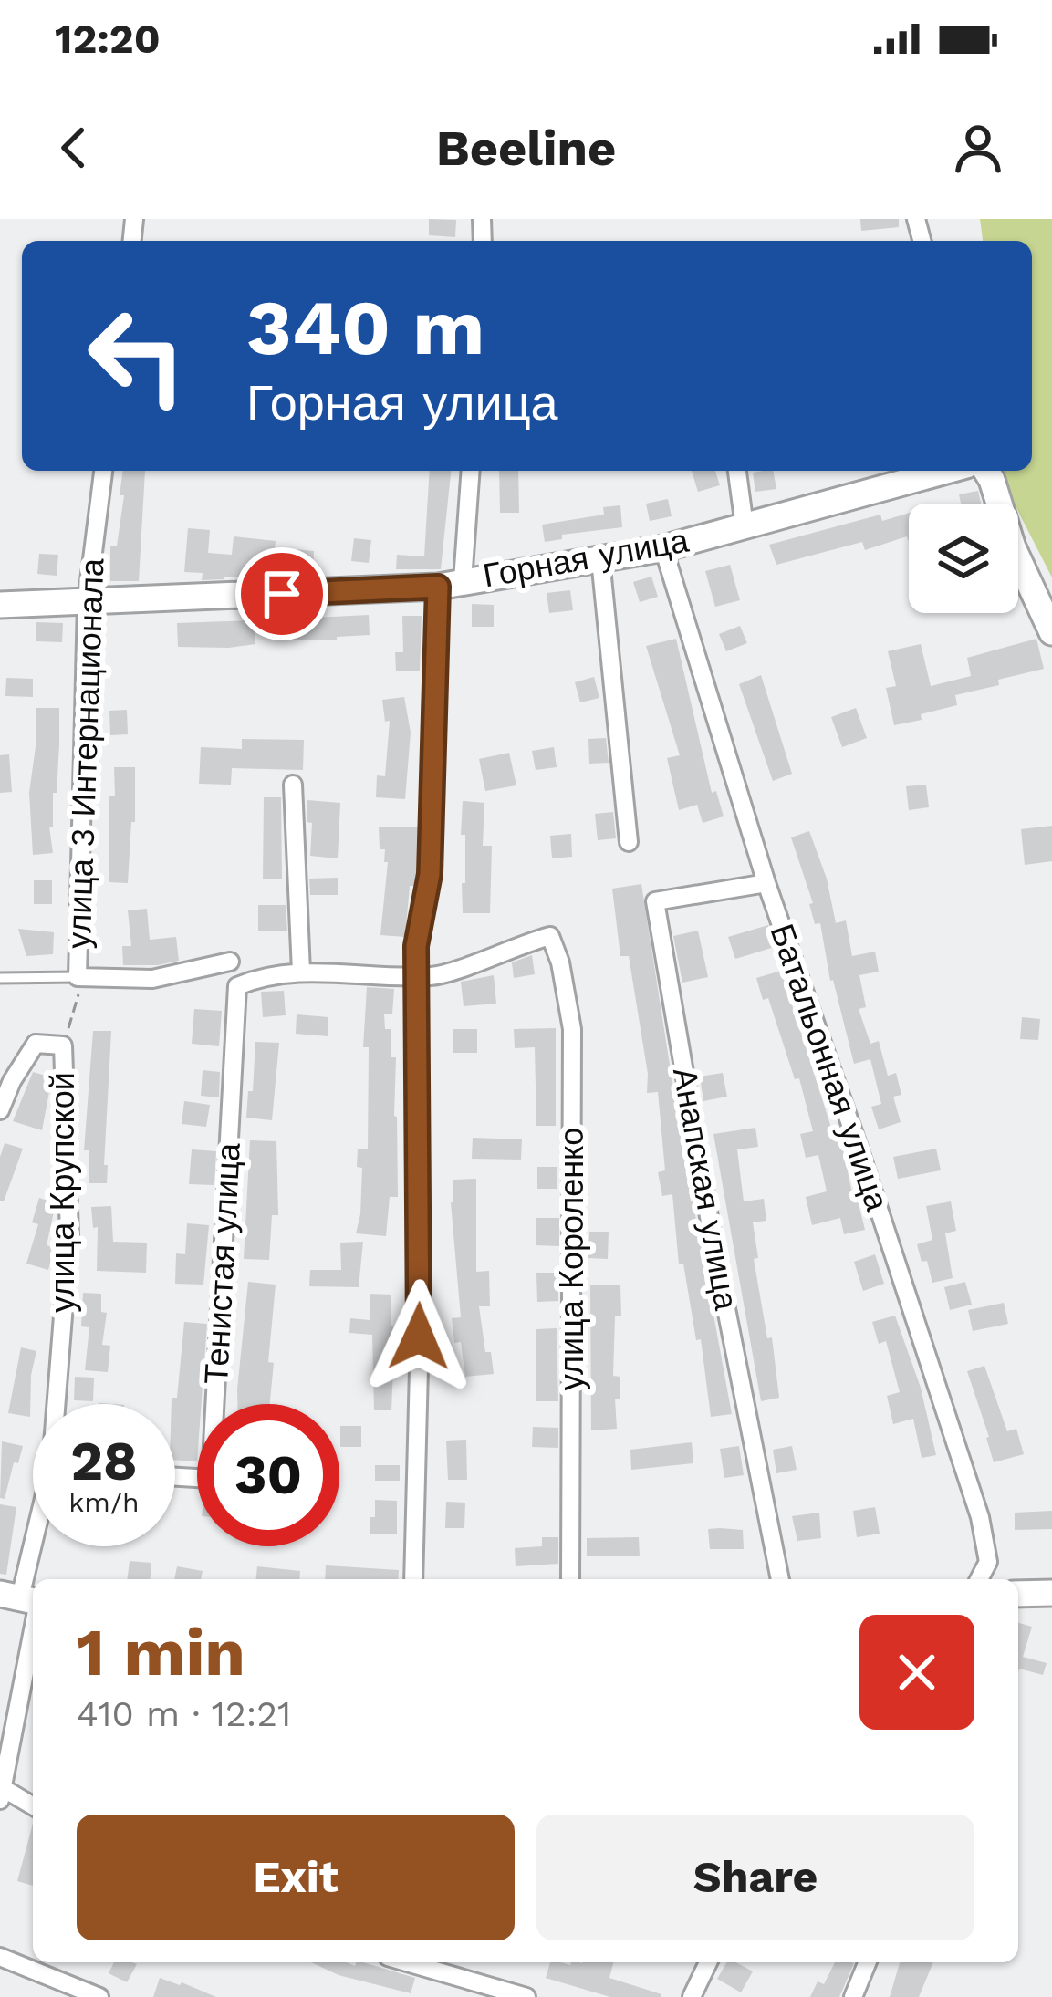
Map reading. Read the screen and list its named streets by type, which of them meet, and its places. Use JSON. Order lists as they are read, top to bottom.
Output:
{
  "streets": {
    "main road": ["Горная улица"],
    "street": [
      "улица 3 Интернационала",
      "Батальонная улица",
      "Анапская улица",
      "улица Крупской",
      "улица Короленко",
      "Тенистая улица"
    ]
  },
  "crossings": [
    ["Горная улица", "улица 3 Интернационала"],
    ["Горная улица", "Батальонная улица"],
    ["Батальонная улица", "Анапская улица"]
  ],
  "page": {
    "status": "12:20",
    "header": "Beeline",
    "turn": ["340 m", "Горная улица"],
    "speed": "28 km/h",
    "limit": "30",
    "heading": ["1 min", "410 m · 12:21"],
    "buttons": ["Exit", "Share"]
  }
}
